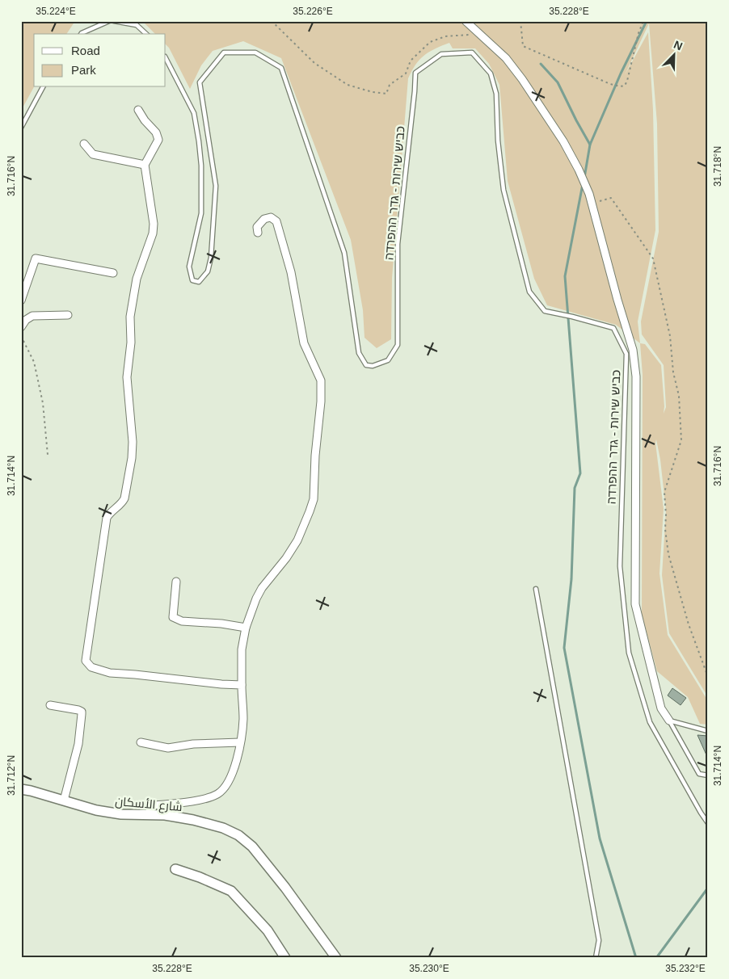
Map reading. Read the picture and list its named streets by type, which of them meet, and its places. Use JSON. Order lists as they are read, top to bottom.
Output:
{
  "streets": {
    "street": ["شارع الأسكان"],
    "lane": ["כביש שירות - גדר ההפרדה"]
  },
  "legend": ["Road", "Park"],
  "north": "top right",
  "coordinates": [
    "35.224°E",
    "35.226°E",
    "35.228°E",
    "31.718°N",
    "31.716°N",
    "31.714°N",
    "31.712°N",
    "35.230°E",
    "35.232°E"
  ]
}
